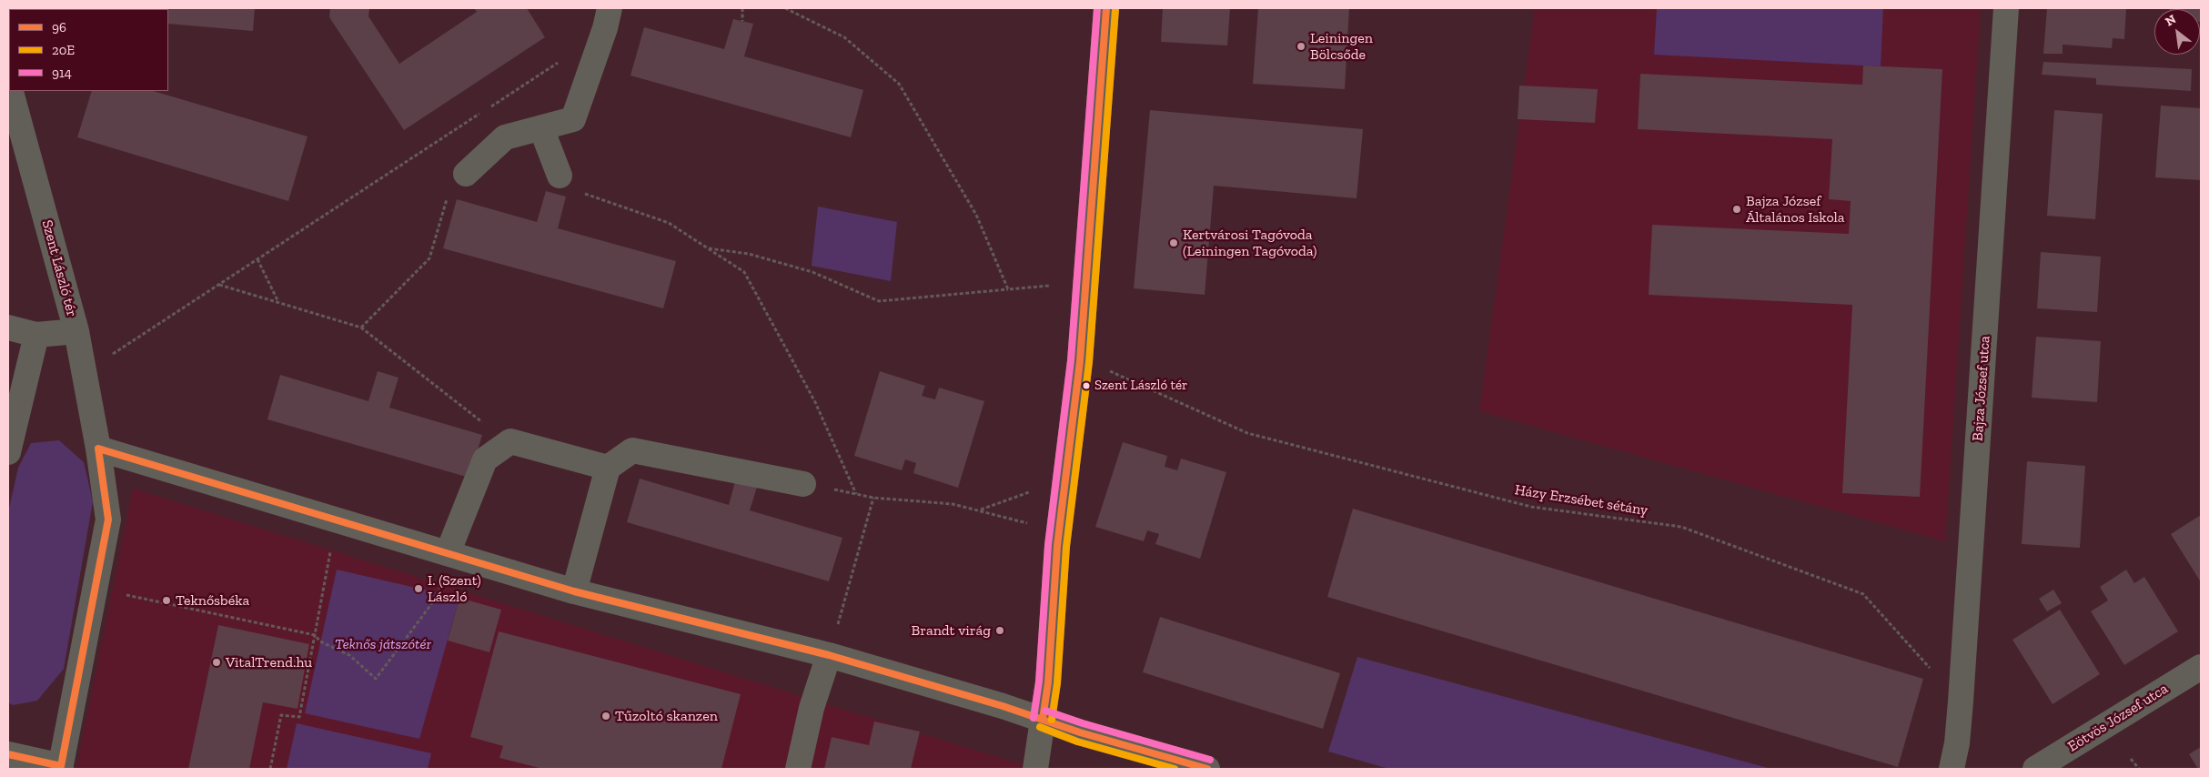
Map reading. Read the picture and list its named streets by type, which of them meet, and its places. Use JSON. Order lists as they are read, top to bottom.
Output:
{
  "streets": {
    "street": ["Szent László tér", "Bajza József utca", "Eötvös József utca"],
    "path": ["Házy Erzsébet sétány"]
  },
  "crossings": [
    ["Bajza József utca", "Házy Erzsébet sétány"]
  ],
  "parks": ["Teknős játszótér"],
  "places": [
    "Leiningen Bölcsőde",
    "Bajza József Általános Iskola",
    "Kertvárosi Tagóvoda (Leiningen Tagóvoda)",
    "Szent László tér",
    "I. (Szent) László",
    "Teknősbéka",
    "Brandt virág",
    "VitalTrend.hu",
    "Tűzoltó skanzen"
  ],
  "lines": ["transit line 96", "transit line 914", "transit line 20E"],
  "legend": ["96", "20E", "914"],
  "north": "top left"
}
